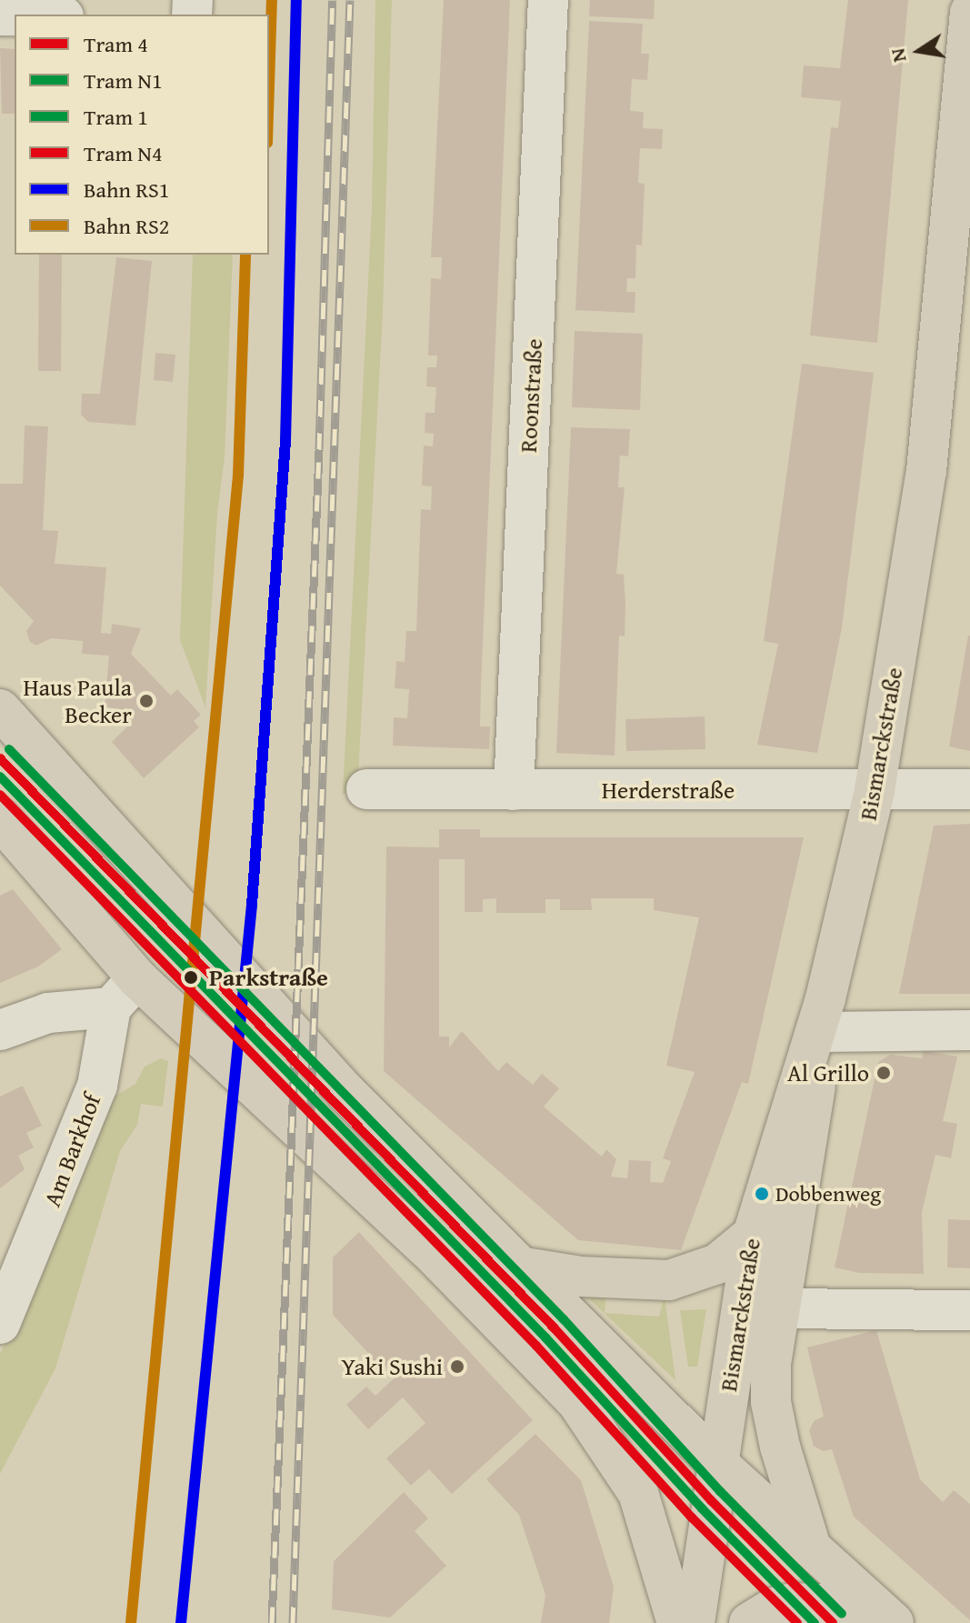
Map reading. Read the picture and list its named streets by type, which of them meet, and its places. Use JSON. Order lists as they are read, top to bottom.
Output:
{
  "streets": {
    "main road": ["Bismarckstraße"],
    "street": ["Roonstraße", "Herderstraße", "Am Barkhof"]
  },
  "crossings": [
    ["Roonstraße", "Herderstraße"],
    ["Bismarckstraße", "Herderstraße"]
  ],
  "places": [
    "Haus Paula Becker",
    "Parkstraße",
    "Al Grillo",
    "Dobbenweg",
    "Yaki Sushi"
  ],
  "lines": [
    "rail line RS1",
    "rail line RS2",
    "tram line 1",
    "tram line 4",
    "tram line N1",
    "tram line N4"
  ],
  "legend": [
    "Tram 4",
    "Tram N1",
    "Tram 1",
    "Tram N4",
    "Bahn RS1",
    "Bahn RS2"
  ],
  "north": "left"
}
